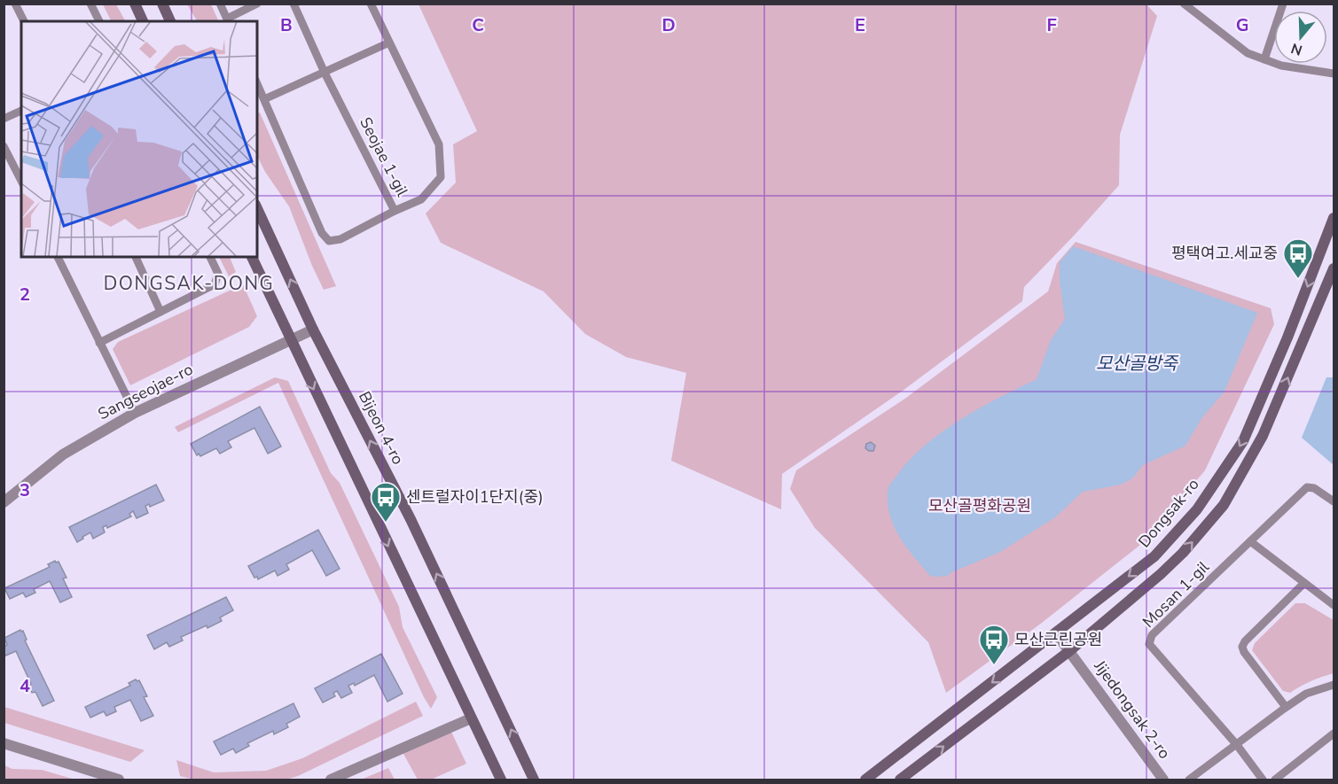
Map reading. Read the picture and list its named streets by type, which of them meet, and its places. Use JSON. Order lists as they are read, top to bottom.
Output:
{
  "streets": {
    "main road": ["Bijeon 4-ro", "Dongsak-ro"],
    "street": [
      "Seojae 1-gil",
      "Sangseojae-ro",
      "Mosan 1-gil",
      "Jijedongsak 2-ro"
    ]
  },
  "crossings": [
    ["Sangseojae-ro", "Bijeon 4-ro"],
    ["Dongsak-ro", "Jijedongsak 2-ro"]
  ],
  "districts": ["DONGSAK-DONG"],
  "water": ["모산골방죽"],
  "parks": ["모산골평화공원"],
  "places": {
    "bus stop": ["평택여고.세교중", "센트럴자이1단지(중)", "모산근린공원"]
  },
  "north": "bottom",
  "grid": {
    "columns": [
      "B",
      "C",
      "D",
      "E",
      "F",
      "G"
    ],
    "rows": ["2", "3", "4"]
  }
}
